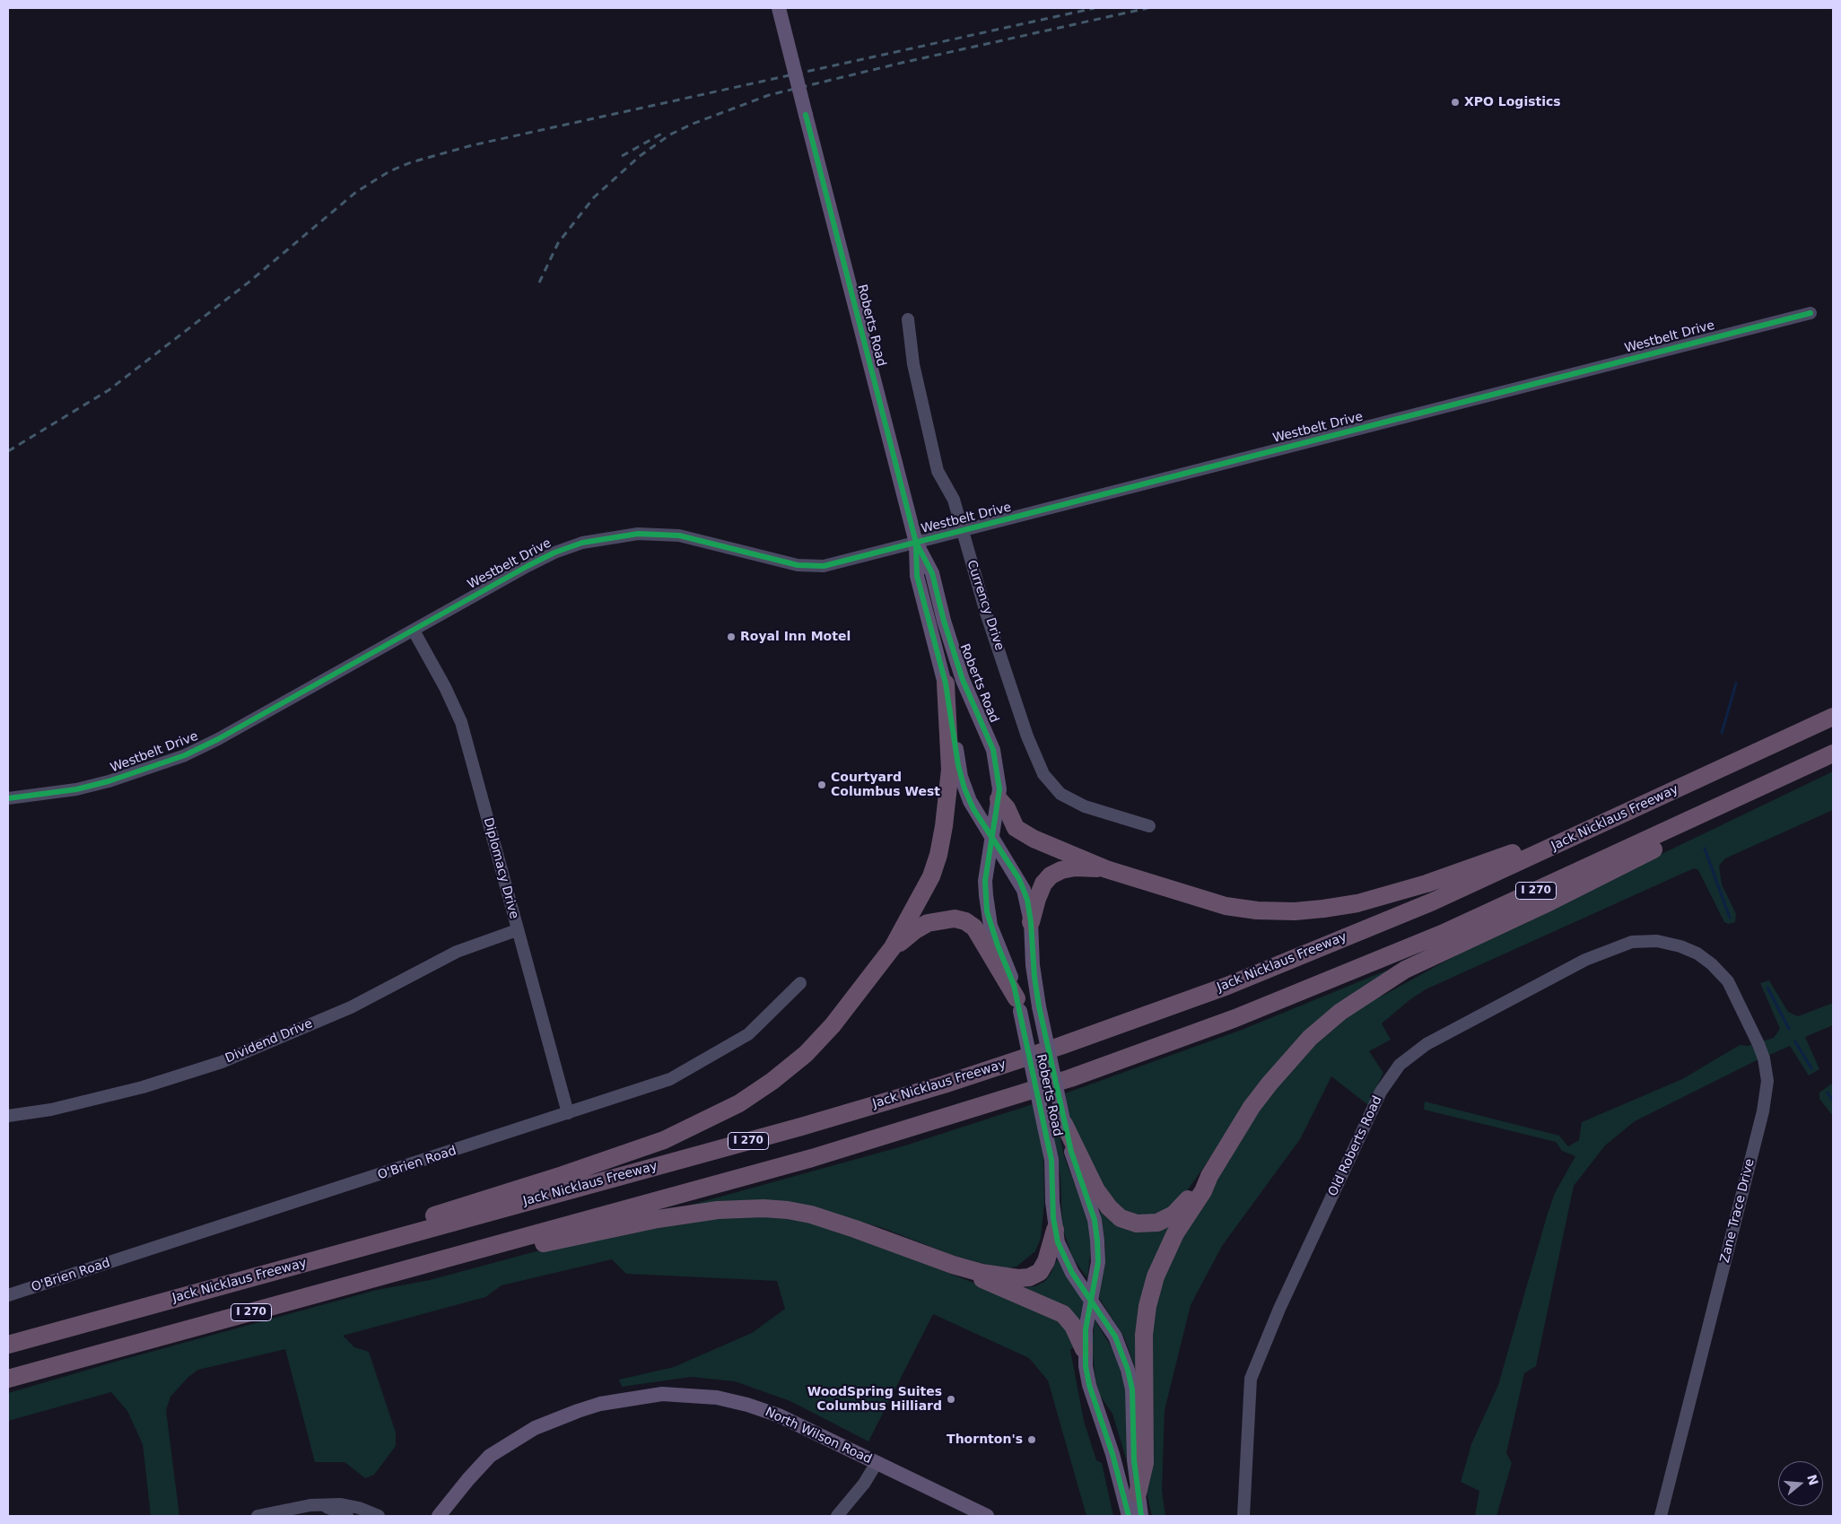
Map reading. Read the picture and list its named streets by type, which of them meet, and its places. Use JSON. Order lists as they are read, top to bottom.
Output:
{
  "streets": {
    "highway": ["Jack Nicklaus Freeway", "I 270"],
    "main road": ["Roberts Road", "North Wilson Road"],
    "street": [
      "Westbelt Drive",
      "Currency Drive",
      "Diplomacy Drive",
      "Dividend Drive",
      "Old Roberts Road",
      "O'Brien Road",
      "Zane Trace Drive"
    ]
  },
  "crossings": [
    ["Roberts Road", "Westbelt Drive"],
    ["Westbelt Drive", "Currency Drive"],
    ["Westbelt Drive", "Diplomacy Drive"],
    ["Diplomacy Drive", "Dividend Drive"],
    ["Diplomacy Drive", "O'Brien Road"],
    ["Old Roberts Road", "Zane Trace Drive"]
  ],
  "places": [
    "XPO Logistics",
    "Royal Inn Motel",
    "Courtyard Columbus West",
    "WoodSpring Suites Columbus Hilliard",
    "Thornton's"
  ],
  "north": "right"
}
